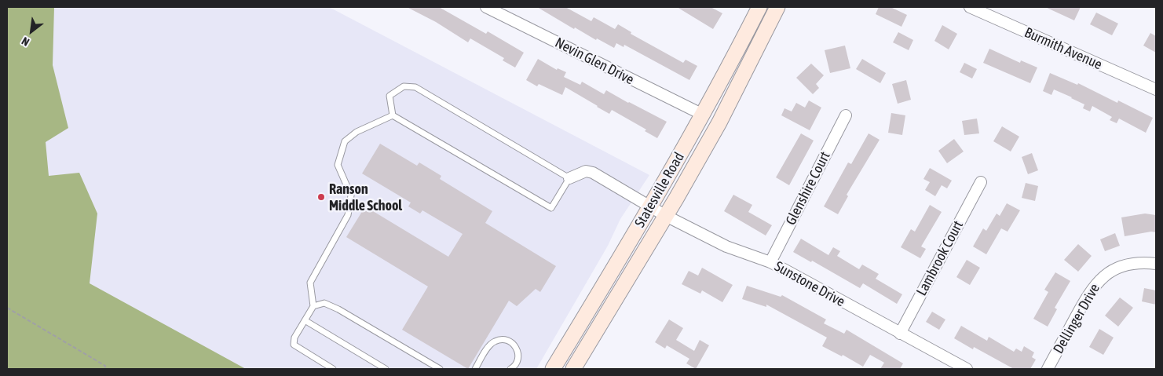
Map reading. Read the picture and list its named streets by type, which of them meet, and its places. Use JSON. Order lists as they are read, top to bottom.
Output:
{
  "streets": {
    "main road": ["Statesville Road"],
    "street": [
      "Burmith Avenue",
      "Nevin Glen Drive",
      "Glenshire Court",
      "Lambrook Court",
      "Sunstone Drive",
      "Dellinger Drive"
    ]
  },
  "crossings": [
    ["Nevin Glen Drive", "Statesville Road"],
    ["Glenshire Court", "Sunstone Drive"],
    ["Statesville Road", "Sunstone Drive"],
    ["Lambrook Court", "Sunstone Drive"]
  ],
  "places": ["Ranson Middle School"],
  "north": "bottom left"
}
